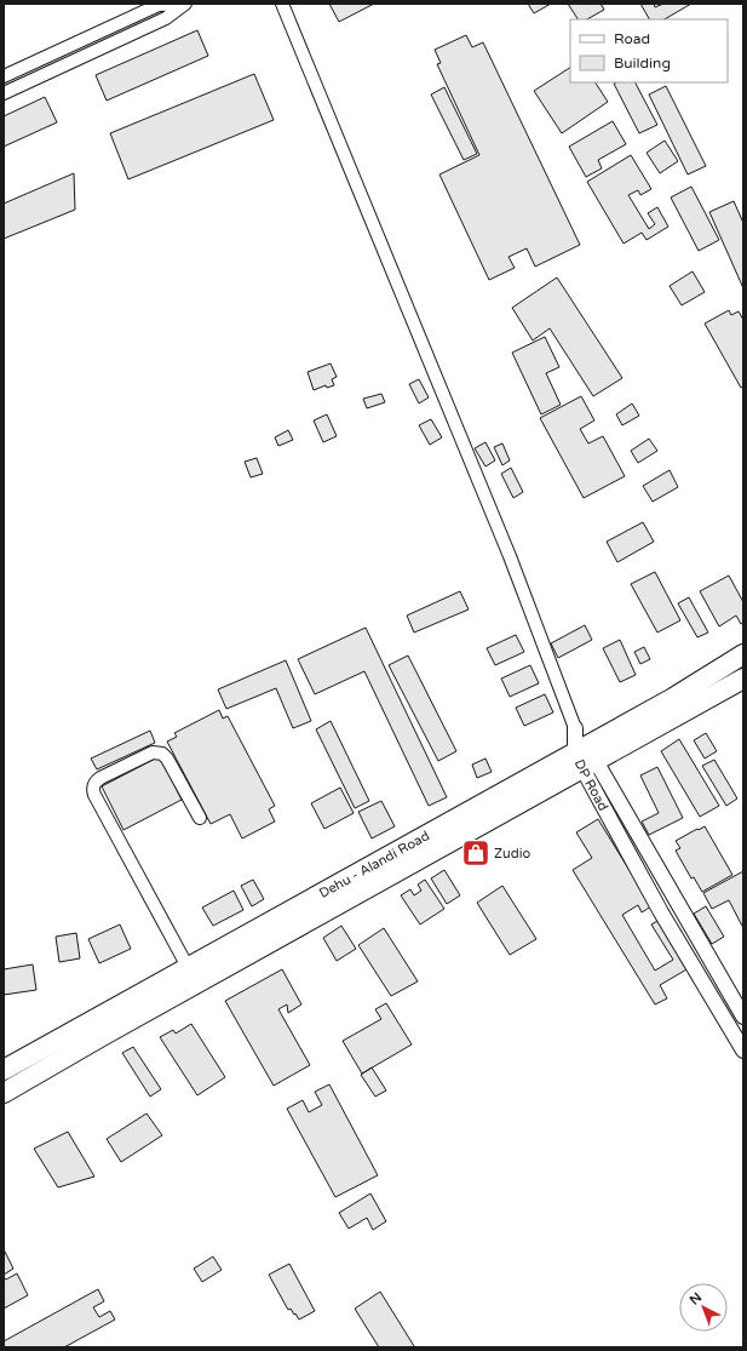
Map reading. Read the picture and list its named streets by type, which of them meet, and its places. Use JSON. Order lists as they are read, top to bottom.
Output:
{
  "streets": {
    "main road": ["Dehu - Alandi Road"],
    "street": ["DP Road"]
  },
  "crossings": [
    ["DP Road", "Dehu - Alandi Road"]
  ],
  "places": {
    "shop": ["Zudio"]
  },
  "legend": ["Road", "Building"],
  "north": "top left"
}
